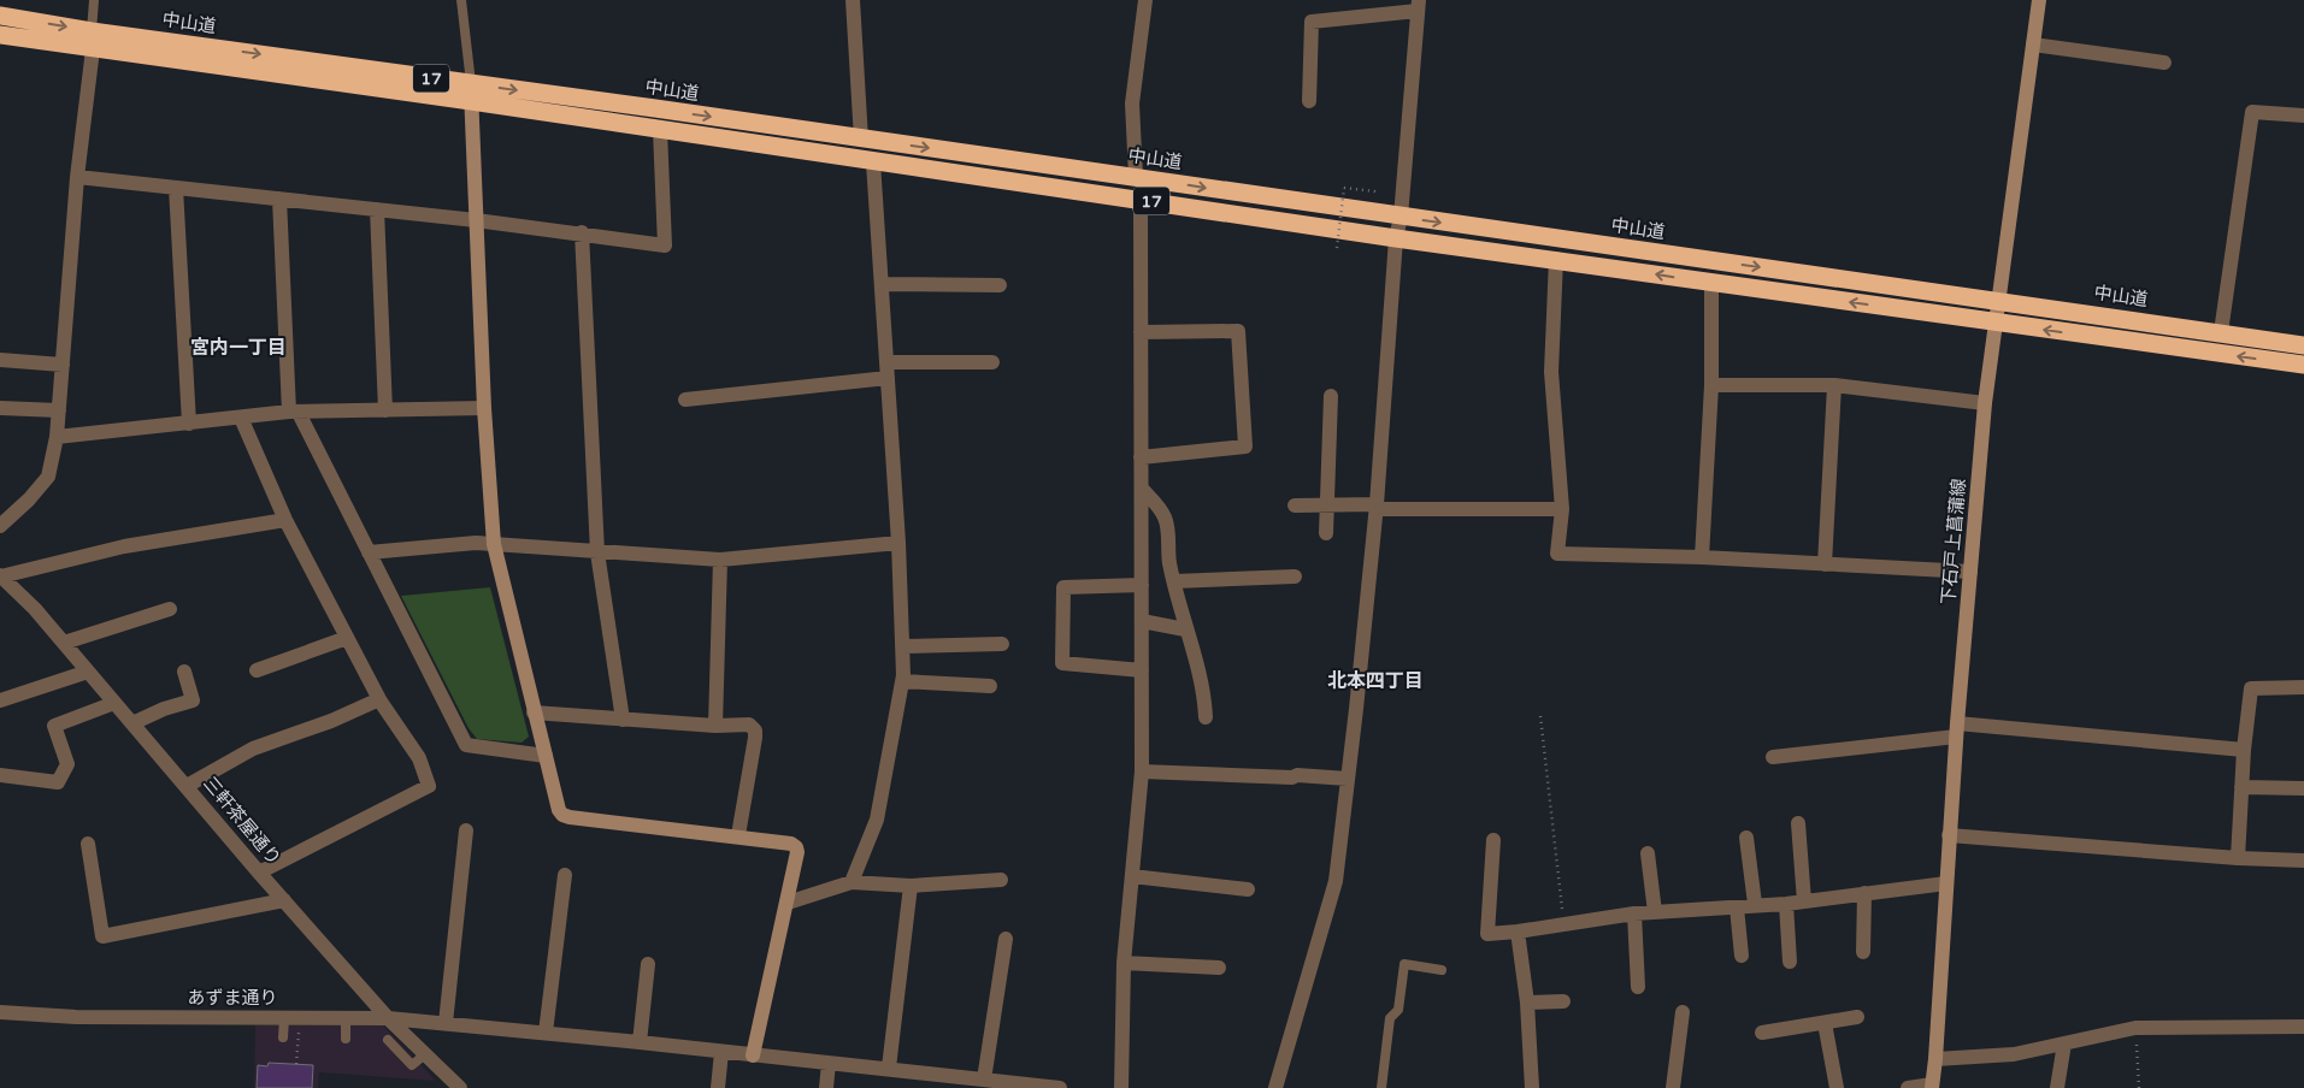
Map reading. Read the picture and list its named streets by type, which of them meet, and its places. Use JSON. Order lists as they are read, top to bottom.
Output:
{
  "streets": {
    "highway": ["中山道", "17"],
    "street": ["下石戸上菖蒲線", "三軒茶屋通り", "あずま通り"]
  },
  "crossings": [
    ["中山道", "下石戸上菖蒲線"],
    ["三軒茶屋通り", "あずま通り"]
  ],
  "districts": ["宮内一丁目", "北本四丁目"]
}
